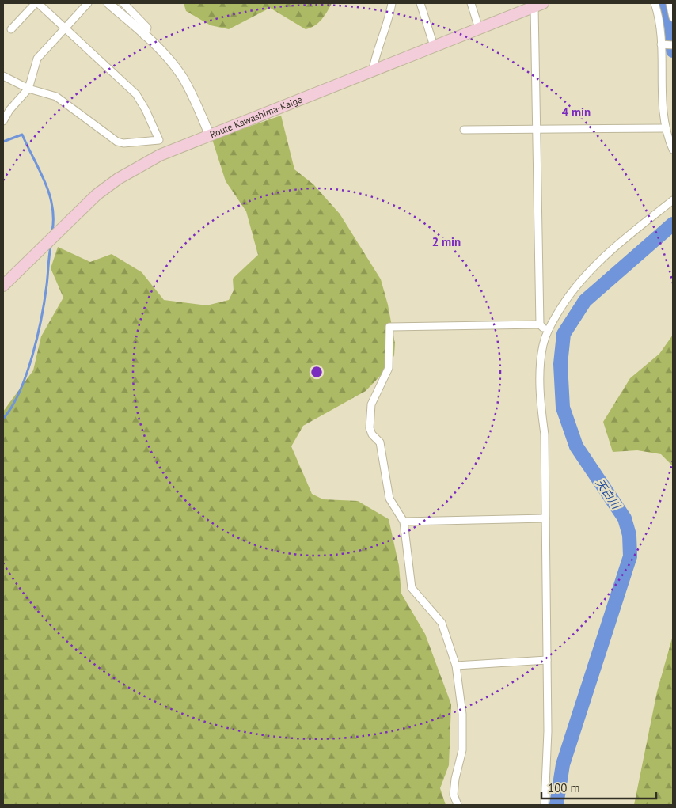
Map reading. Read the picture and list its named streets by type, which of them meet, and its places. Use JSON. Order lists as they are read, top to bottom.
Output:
{
  "streets": {
    "main road": ["Route Kawashima-Kaige"]
  },
  "water": ["天白川"],
  "scale_bar": "100 m",
  "rings": ["4 min", "2 min"]
}
